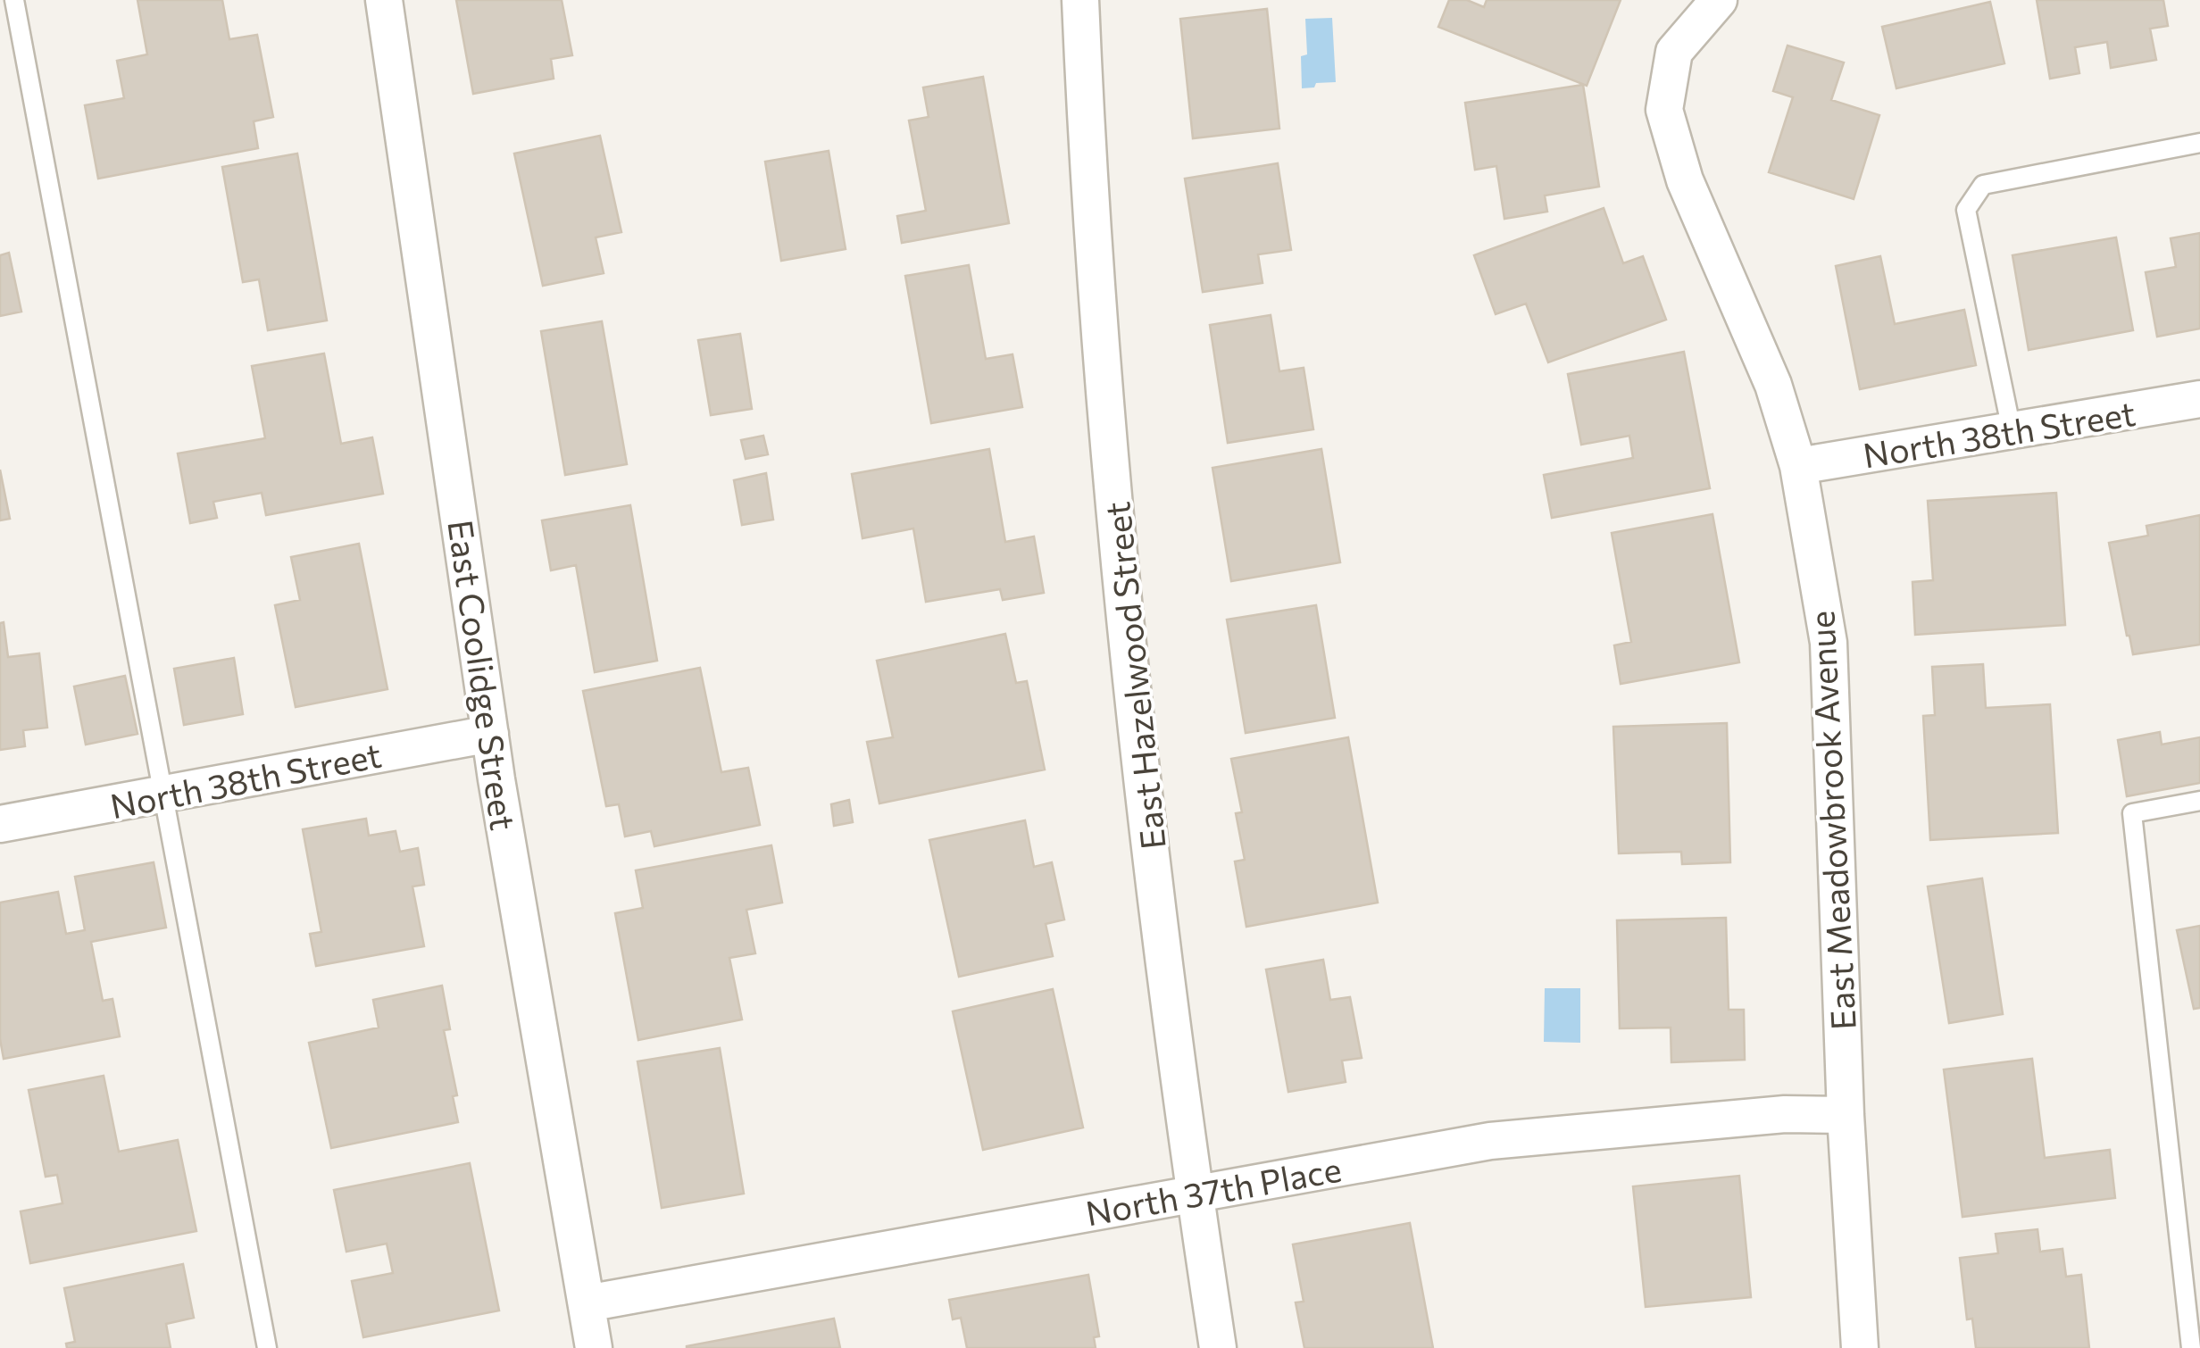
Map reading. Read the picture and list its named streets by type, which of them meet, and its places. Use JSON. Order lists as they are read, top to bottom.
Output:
{
  "streets": {
    "street": [
      "North 38th Street",
      "East Coolidge Street",
      "East Hazelwood Street",
      "East Meadowbrook Avenue",
      "North 37th Place"
    ]
  },
  "crossings": [
    ["North 38th Street", "East Coolidge Street"],
    ["North 38th Street", "East Meadowbrook Avenue"],
    ["East Coolidge Street", "North 37th Place"],
    ["East Hazelwood Street", "North 37th Place"],
    ["East Meadowbrook Avenue", "North 37th Place"]
  ]
}
